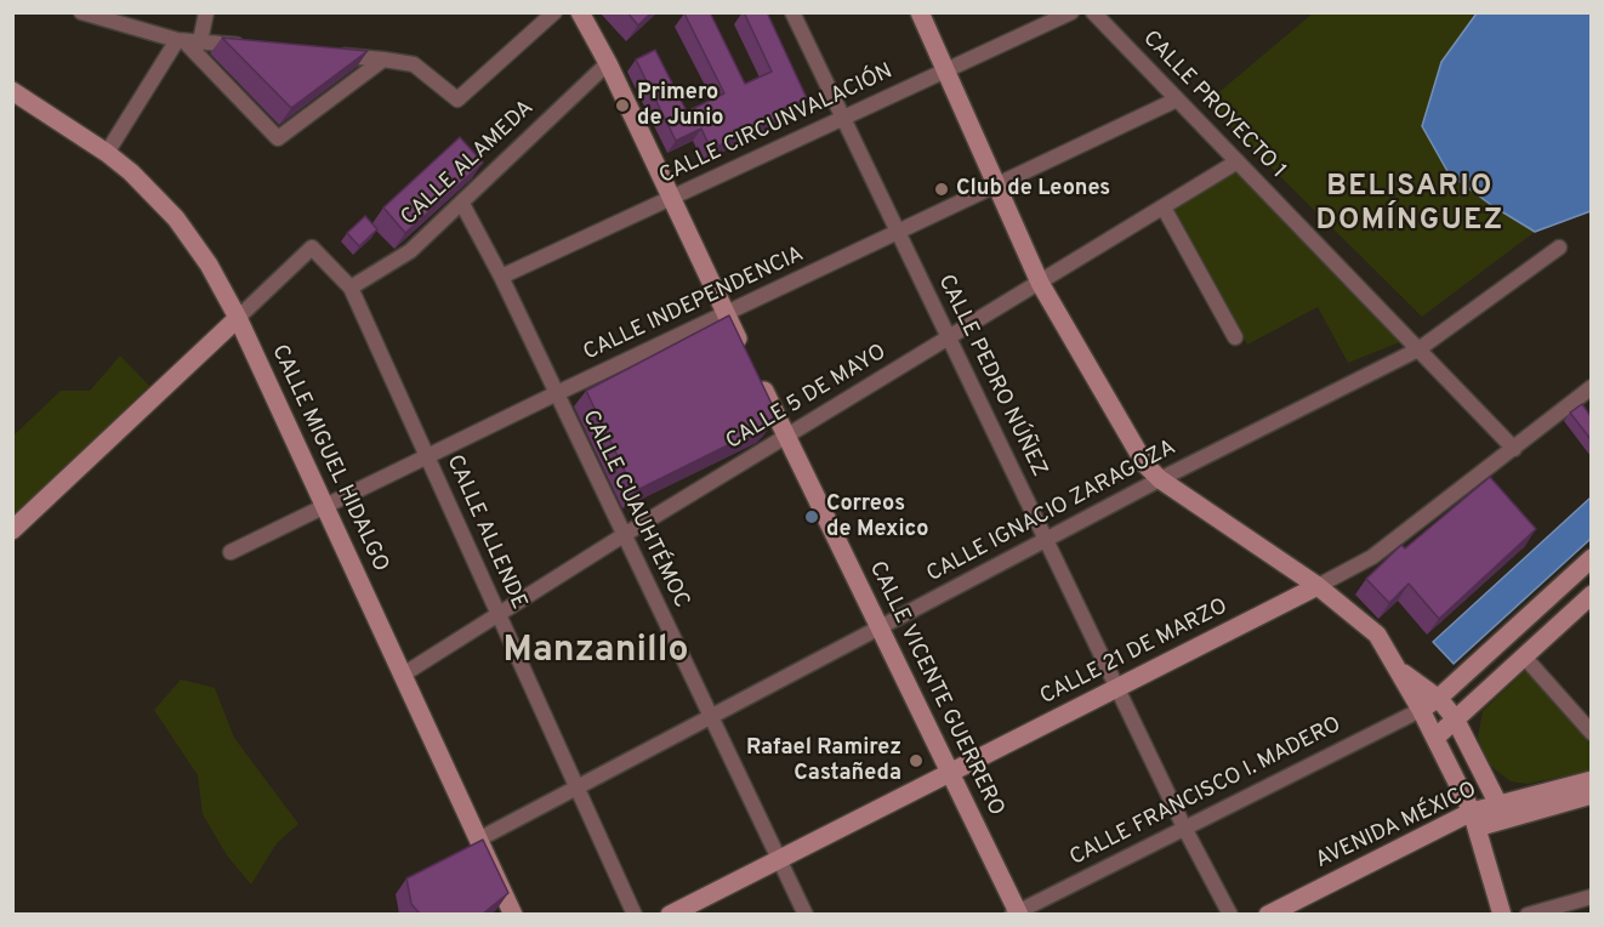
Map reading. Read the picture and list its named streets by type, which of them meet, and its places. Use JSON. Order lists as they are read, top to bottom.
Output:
{
  "streets": {
    "street": [
      "CALLE PROYECTO 1",
      "CALLE CIRCUNVALACIÓN",
      "CALLE ALAMEDA",
      "CALLE INDEPENDENCIA",
      "CALLE PEDRO NÚÑEZ",
      "CALLE 5 DE MAYO",
      "CALLE MIGUEL HIDALGO",
      "CALLE CUAUHTÉMOC",
      "CALLE IGNACIO ZARAGOZA",
      "CALLE ALLENDE",
      "CALLE 21 DE MARZO",
      "CALLE VICENTE GUERRERO",
      "CALLE FRANCISCO I. MADERO",
      "AVENIDA MÉXICO"
    ]
  },
  "crossings": [
    ["CALLE PROYECTO 1", "CALLE INDEPENDENCIA"],
    ["CALLE PROYECTO 1", "CALLE 5 DE MAYO"],
    ["CALLE PROYECTO 1", "CALLE IGNACIO ZARAGOZA"],
    ["CALLE PROYECTO 1", "CALLE 21 DE MARZO"],
    ["CALLE CIRCUNVALACIÓN", "CALLE PEDRO NÚÑEZ"],
    ["CALLE CIRCUNVALACIÓN", "CALLE CUAUHTÉMOC"],
    ["CALLE ALAMEDA", "CALLE CUAUHTÉMOC"],
    ["CALLE ALAMEDA", "CALLE ALLENDE"],
    ["CALLE INDEPENDENCIA", "CALLE PEDRO NÚÑEZ"],
    ["CALLE INDEPENDENCIA", "CALLE MIGUEL HIDALGO"],
    ["CALLE INDEPENDENCIA", "CALLE CUAUHTÉMOC"],
    ["CALLE INDEPENDENCIA", "CALLE ALLENDE"],
    ["CALLE PEDRO NÚÑEZ", "CALLE 5 DE MAYO"],
    ["CALLE PEDRO NÚÑEZ", "CALLE IGNACIO ZARAGOZA"],
    ["CALLE PEDRO NÚÑEZ", "CALLE 21 DE MARZO"],
    ["CALLE PEDRO NÚÑEZ", "CALLE FRANCISCO I. MADERO"],
    ["CALLE 5 DE MAYO", "CALLE MIGUEL HIDALGO"],
    ["CALLE 5 DE MAYO", "CALLE CUAUHTÉMOC"],
    ["CALLE 5 DE MAYO", "CALLE ALLENDE"],
    ["CALLE 5 DE MAYO", "CALLE VICENTE GUERRERO"],
    ["CALLE MIGUEL HIDALGO", "CALLE IGNACIO ZARAGOZA"],
    ["CALLE MIGUEL HIDALGO", "CALLE ALLENDE"],
    ["CALLE CUAUHTÉMOC", "CALLE IGNACIO ZARAGOZA"],
    ["CALLE CUAUHTÉMOC", "CALLE 21 DE MARZO"],
    ["CALLE IGNACIO ZARAGOZA", "CALLE ALLENDE"],
    ["CALLE IGNACIO ZARAGOZA", "CALLE VICENTE GUERRERO"],
    ["CALLE 21 DE MARZO", "CALLE VICENTE GUERRERO"],
    ["CALLE VICENTE GUERRERO", "CALLE FRANCISCO I. MADERO"]
  ],
  "districts": ["BELISARIO DOMÍNGUEZ", "Manzanillo"],
  "places": [
    "Primero de Junio",
    "Club de Leones",
    "Correos de Mexico",
    "Rafael Ramirez Castañeda"
  ]
}
